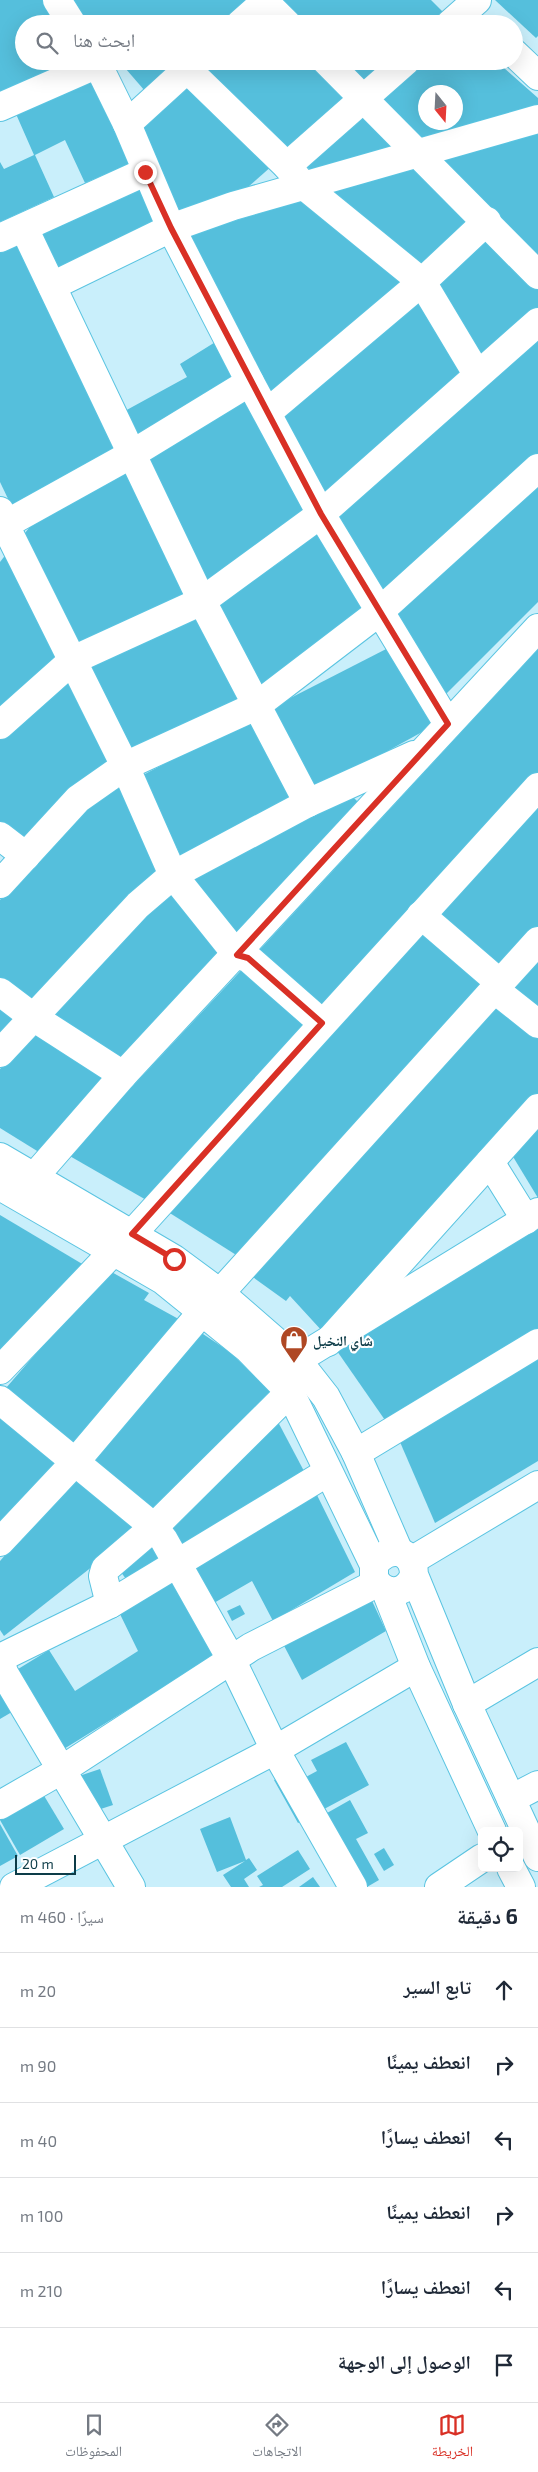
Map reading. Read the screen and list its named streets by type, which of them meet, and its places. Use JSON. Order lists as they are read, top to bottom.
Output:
{
  "places": {
    "shop": ["شاي النخيل"]
  },
  "scale_bar": "20 m",
  "north": "bottom",
  "page": {
    "search": "ابحث هنا",
    "scale": "20 m",
    "heading": ["6 دقيقة", "سيرًا · 460 m"],
    "list": [
      ["تابع السير", "20 m"],
      ["انعطف يمينًا", "90 m"],
      ["انعطف يسارًا", "40 m"],
      ["انعطف يمينًا", "100 m"],
      ["انعطف يسارًا", "210 m"],
      "الوصول إلى الوجهة"
    ],
    "nav": ["الخريطة", "الاتجاهات", "المحفوظات"]
  }
}
